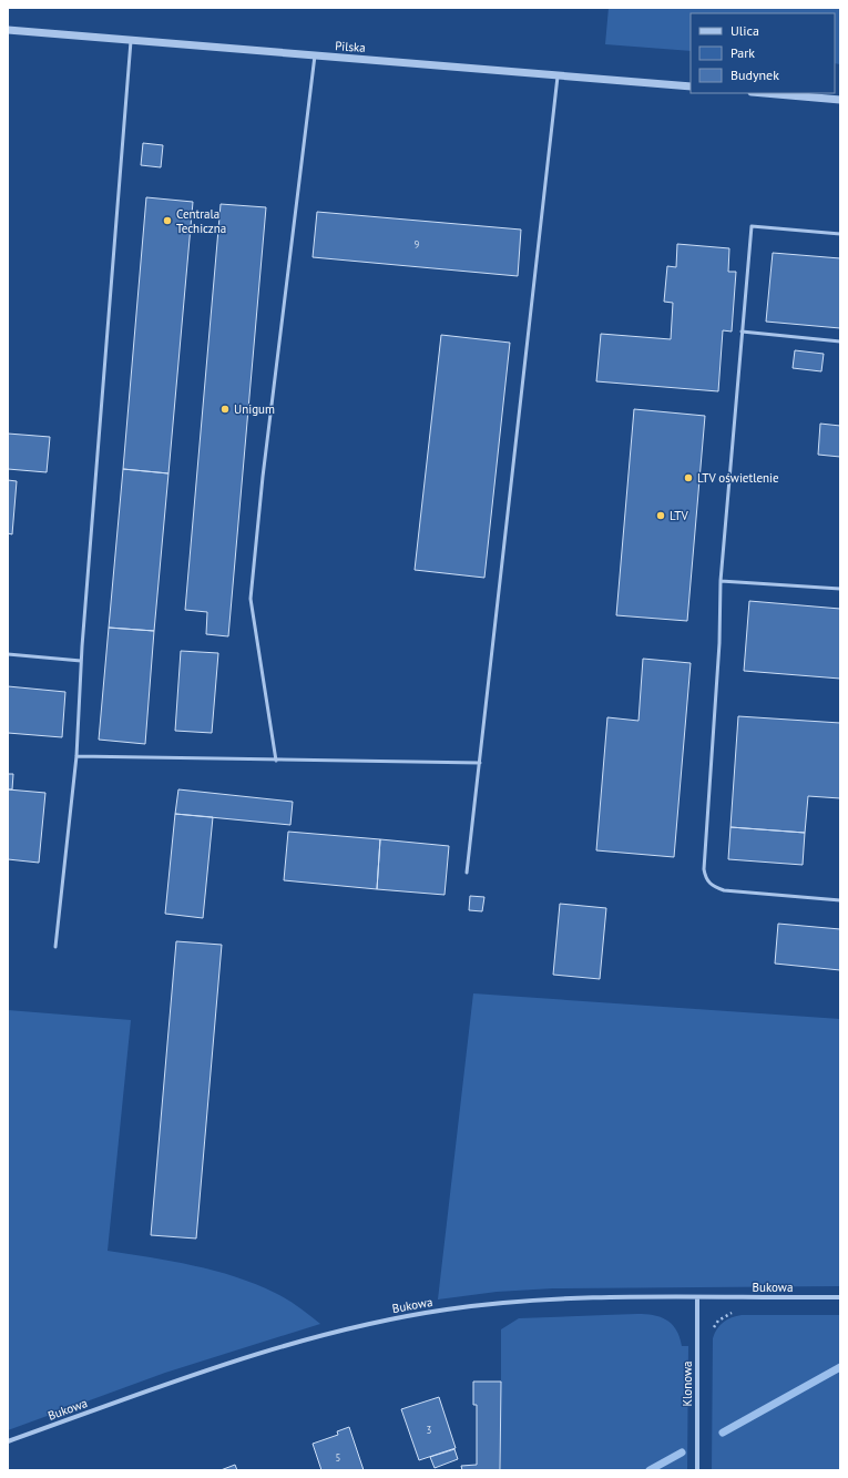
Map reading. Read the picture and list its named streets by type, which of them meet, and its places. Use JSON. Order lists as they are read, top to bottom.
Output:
{
  "streets": {
    "street": ["Pilska", "Bukowa", "Klonowa"]
  },
  "crossings": [
    ["Bukowa", "Klonowa"]
  ],
  "places": [
    "Centrala Techiczna",
    "Unigum",
    "LTV oświetlenie",
    "LTV"
  ],
  "house_numbers": ["9", "3", "5"],
  "legend": ["Ulica", "Park", "Budynek"]
}
